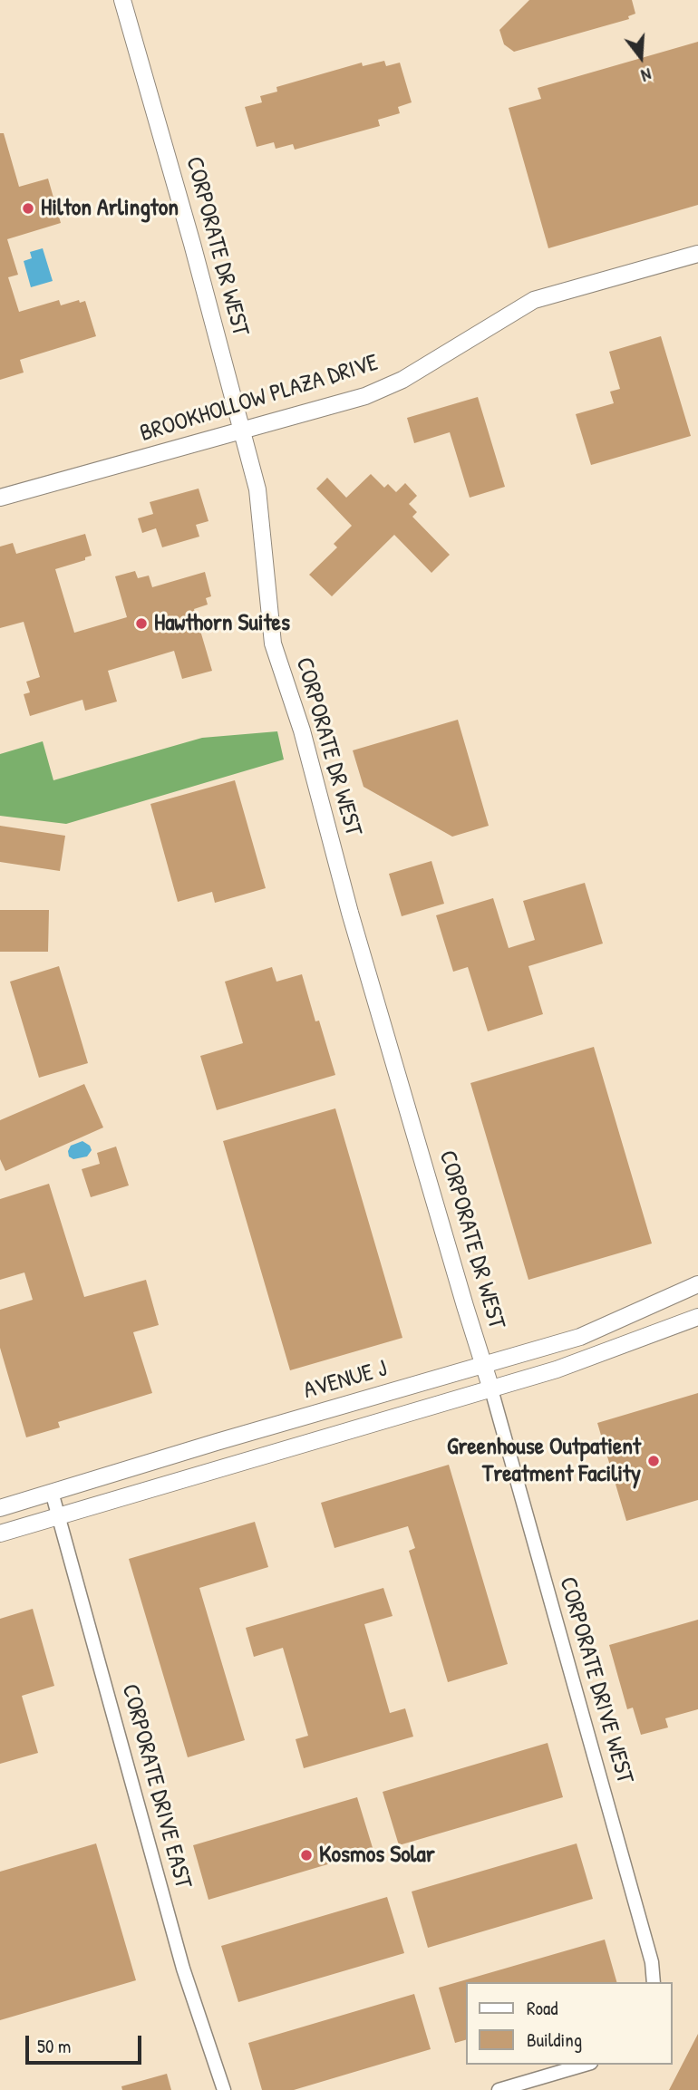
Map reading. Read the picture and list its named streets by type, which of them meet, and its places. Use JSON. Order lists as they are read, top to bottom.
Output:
{
  "streets": {
    "street": [
      "CORPORATE DR WEST",
      "BROOKHOLLOW PLAZA DRIVE",
      "AVENUE J",
      "CORPORATE DRIVE WEST",
      "CORPORATE DRIVE EAST"
    ]
  },
  "crossings": [
    ["CORPORATE DR WEST", "BROOKHOLLOW PLAZA DRIVE"],
    ["CORPORATE DR WEST", "AVENUE J"],
    ["CORPORATE DR WEST", "CORPORATE DRIVE WEST"],
    ["AVENUE J", "CORPORATE DRIVE WEST"],
    ["AVENUE J", "CORPORATE DRIVE EAST"]
  ],
  "places": [
    "Hilton Arlington",
    "Hawthorn Suites",
    "Greenhouse Outpatient Treatment Facility",
    "Kosmos Solar"
  ],
  "legend": ["Road", "Building"],
  "scale_bar": "50 m",
  "north": "bottom"
}
